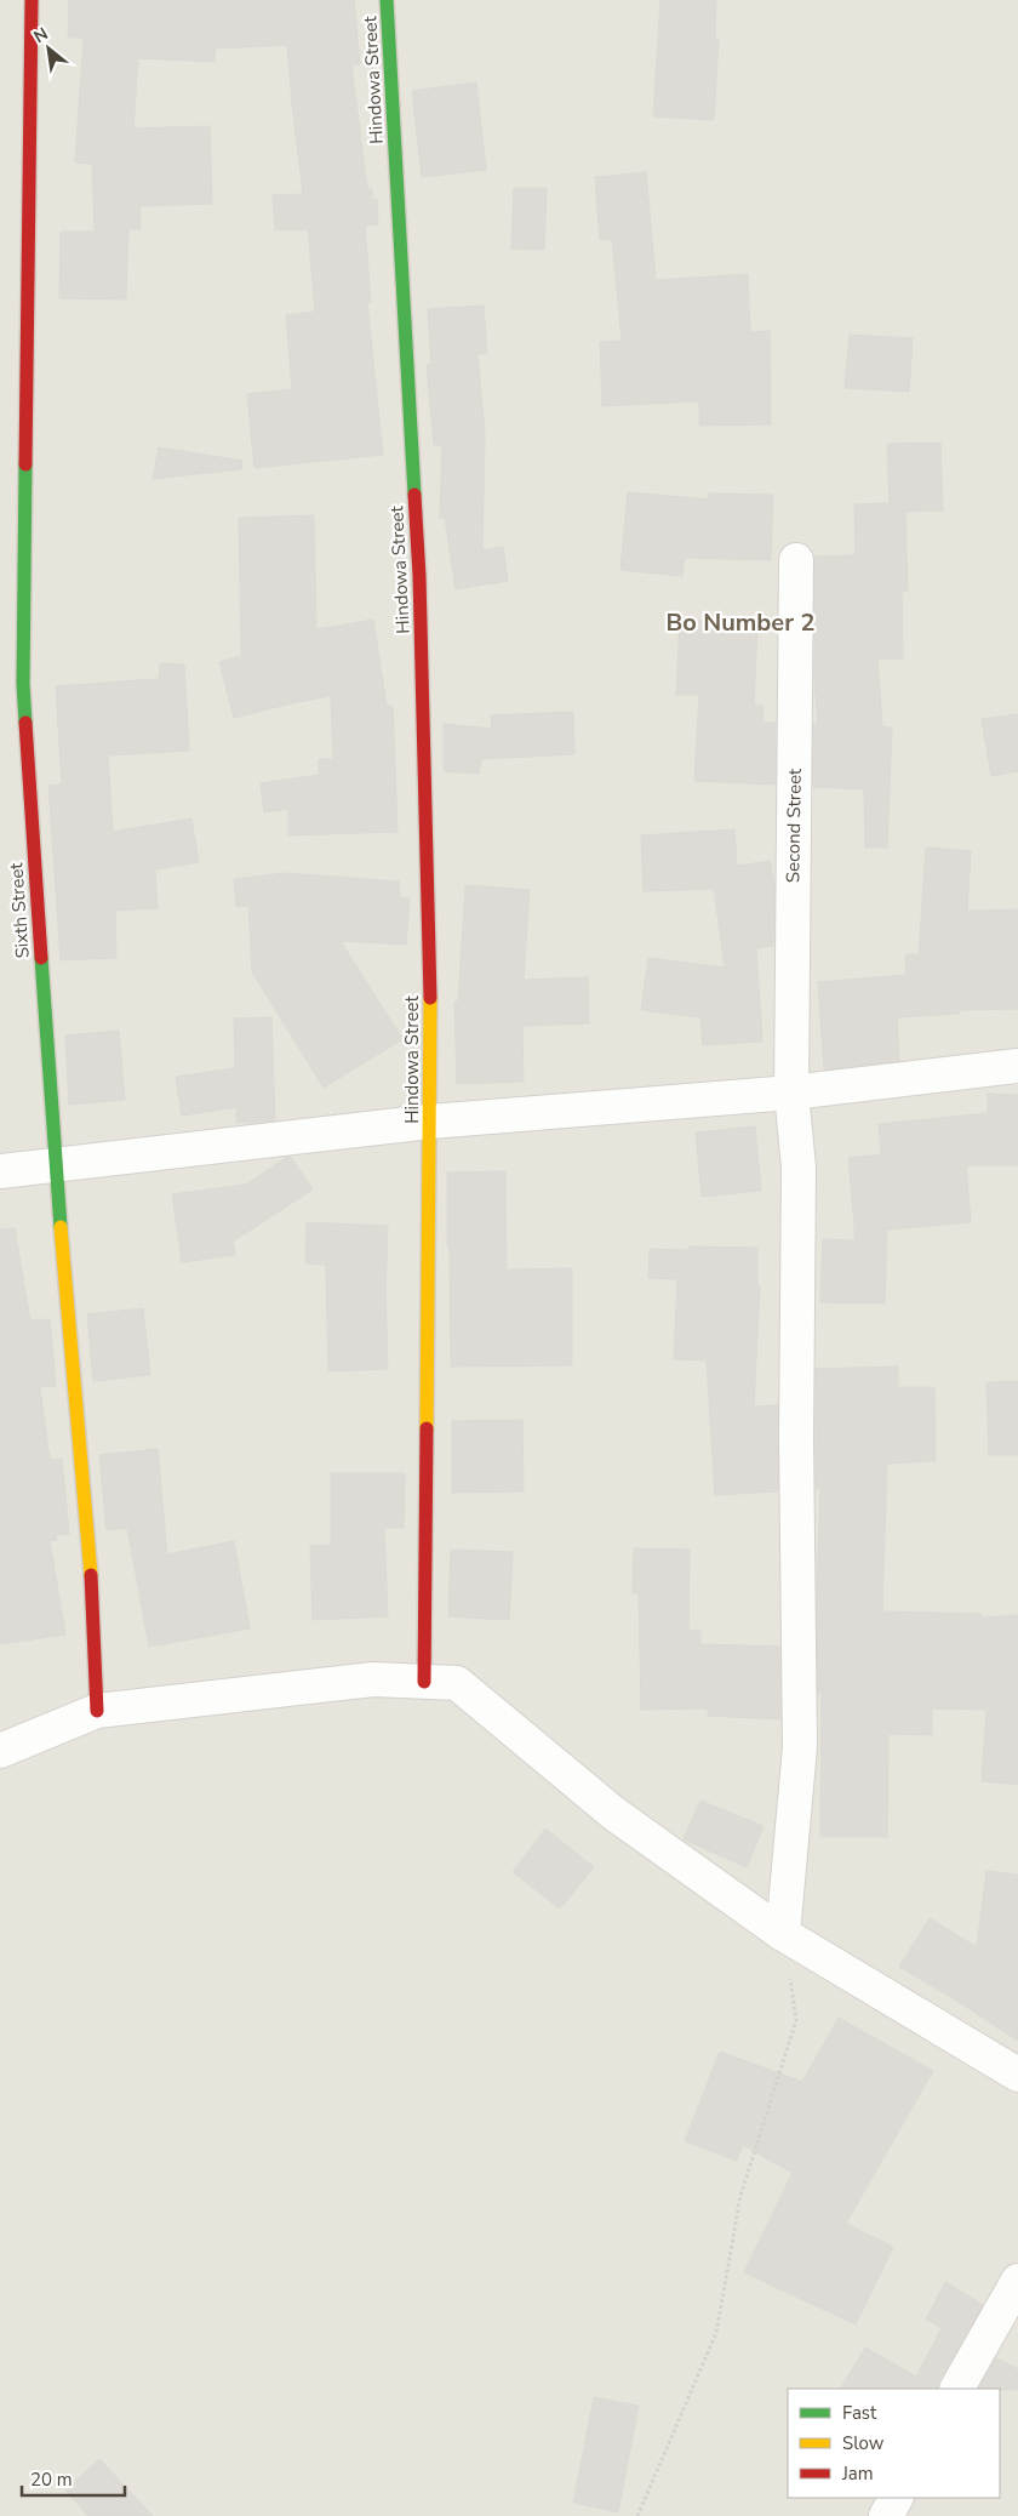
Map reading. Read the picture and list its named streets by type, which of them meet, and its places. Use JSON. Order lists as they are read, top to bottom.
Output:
{
  "streets": {
    "street": ["Hindowa Street", "Second Street", "Sixth Street"]
  },
  "districts": ["Bo Number 2"],
  "legend": ["Fast", "Slow", "Jam"],
  "scale_bar": "20 m",
  "north": "top left"
}
